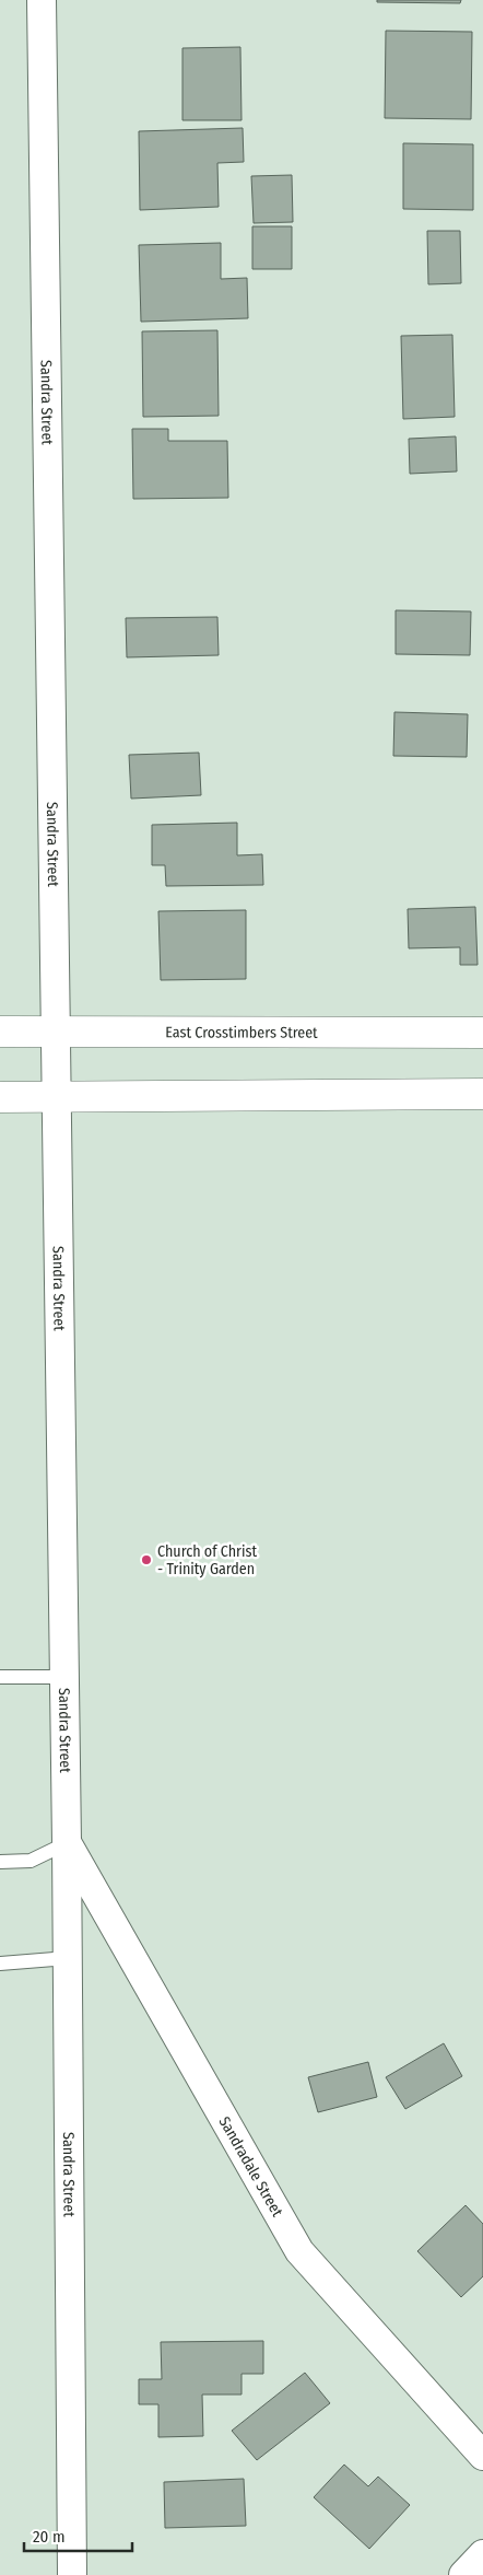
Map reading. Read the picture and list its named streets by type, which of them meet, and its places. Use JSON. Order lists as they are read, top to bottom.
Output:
{
  "streets": {
    "main road": ["East Crosstimbers Street"],
    "street": ["Sandra Street", "Sandradale Street"]
  },
  "crossings": [
    ["Sandra Street", "East Crosstimbers Street"],
    ["Sandra Street", "Sandradale Street"]
  ],
  "places": ["Church of Christ - Trinity Garden"],
  "scale_bar": "20 m"
}
